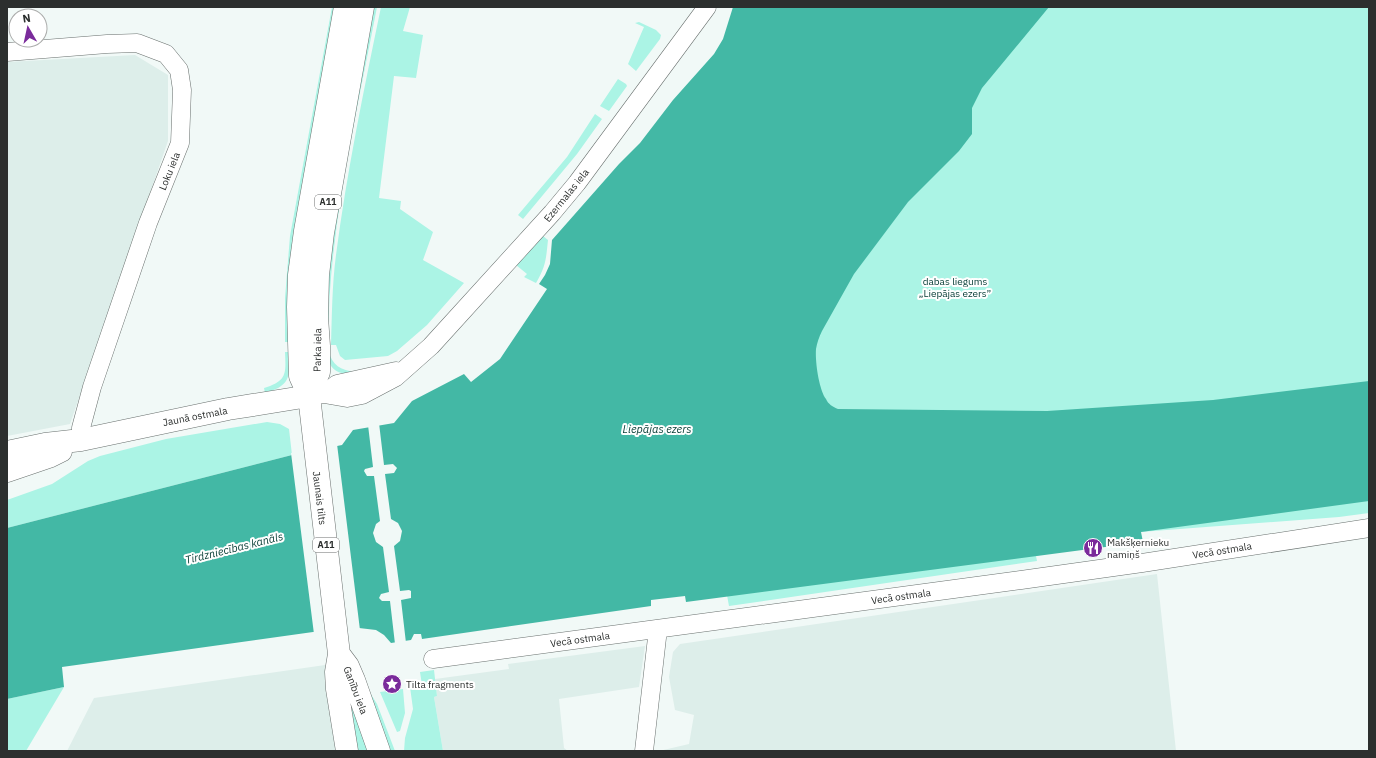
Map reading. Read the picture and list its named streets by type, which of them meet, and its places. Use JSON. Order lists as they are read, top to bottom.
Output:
{
  "streets": {
    "main road": [
      "A11",
      "Parka iela",
      "Jaunā ostmala",
      "Jaunais tilts",
      "Ganību iela"
    ],
    "street": ["Loku iela", "Ezermalas iela", "Vecā ostmala"]
  },
  "crossings": [
    ["Loku iela", "Jaunā ostmala"],
    ["Ezermalas iela", "Parka iela"],
    ["Ezermalas iela", "Jaunā ostmala"],
    ["Ezermalas iela", "Jaunais tilts"],
    ["Parka iela", "Jaunā ostmala"],
    ["Parka iela", "Jaunais tilts"],
    ["Jaunā ostmala", "Jaunais tilts"],
    ["Jaunais tilts", "Ganību iela"]
  ],
  "water": ["Liepājas ezers", "Tirdzniecības kanāls"],
  "parks": ["dabas liegums „Liepājas ezers”"],
  "places": {
    "restaurant": ["Makšķernieku namiņš"],
    "place": ["Tilta fragments"]
  },
  "north": "top"
}
